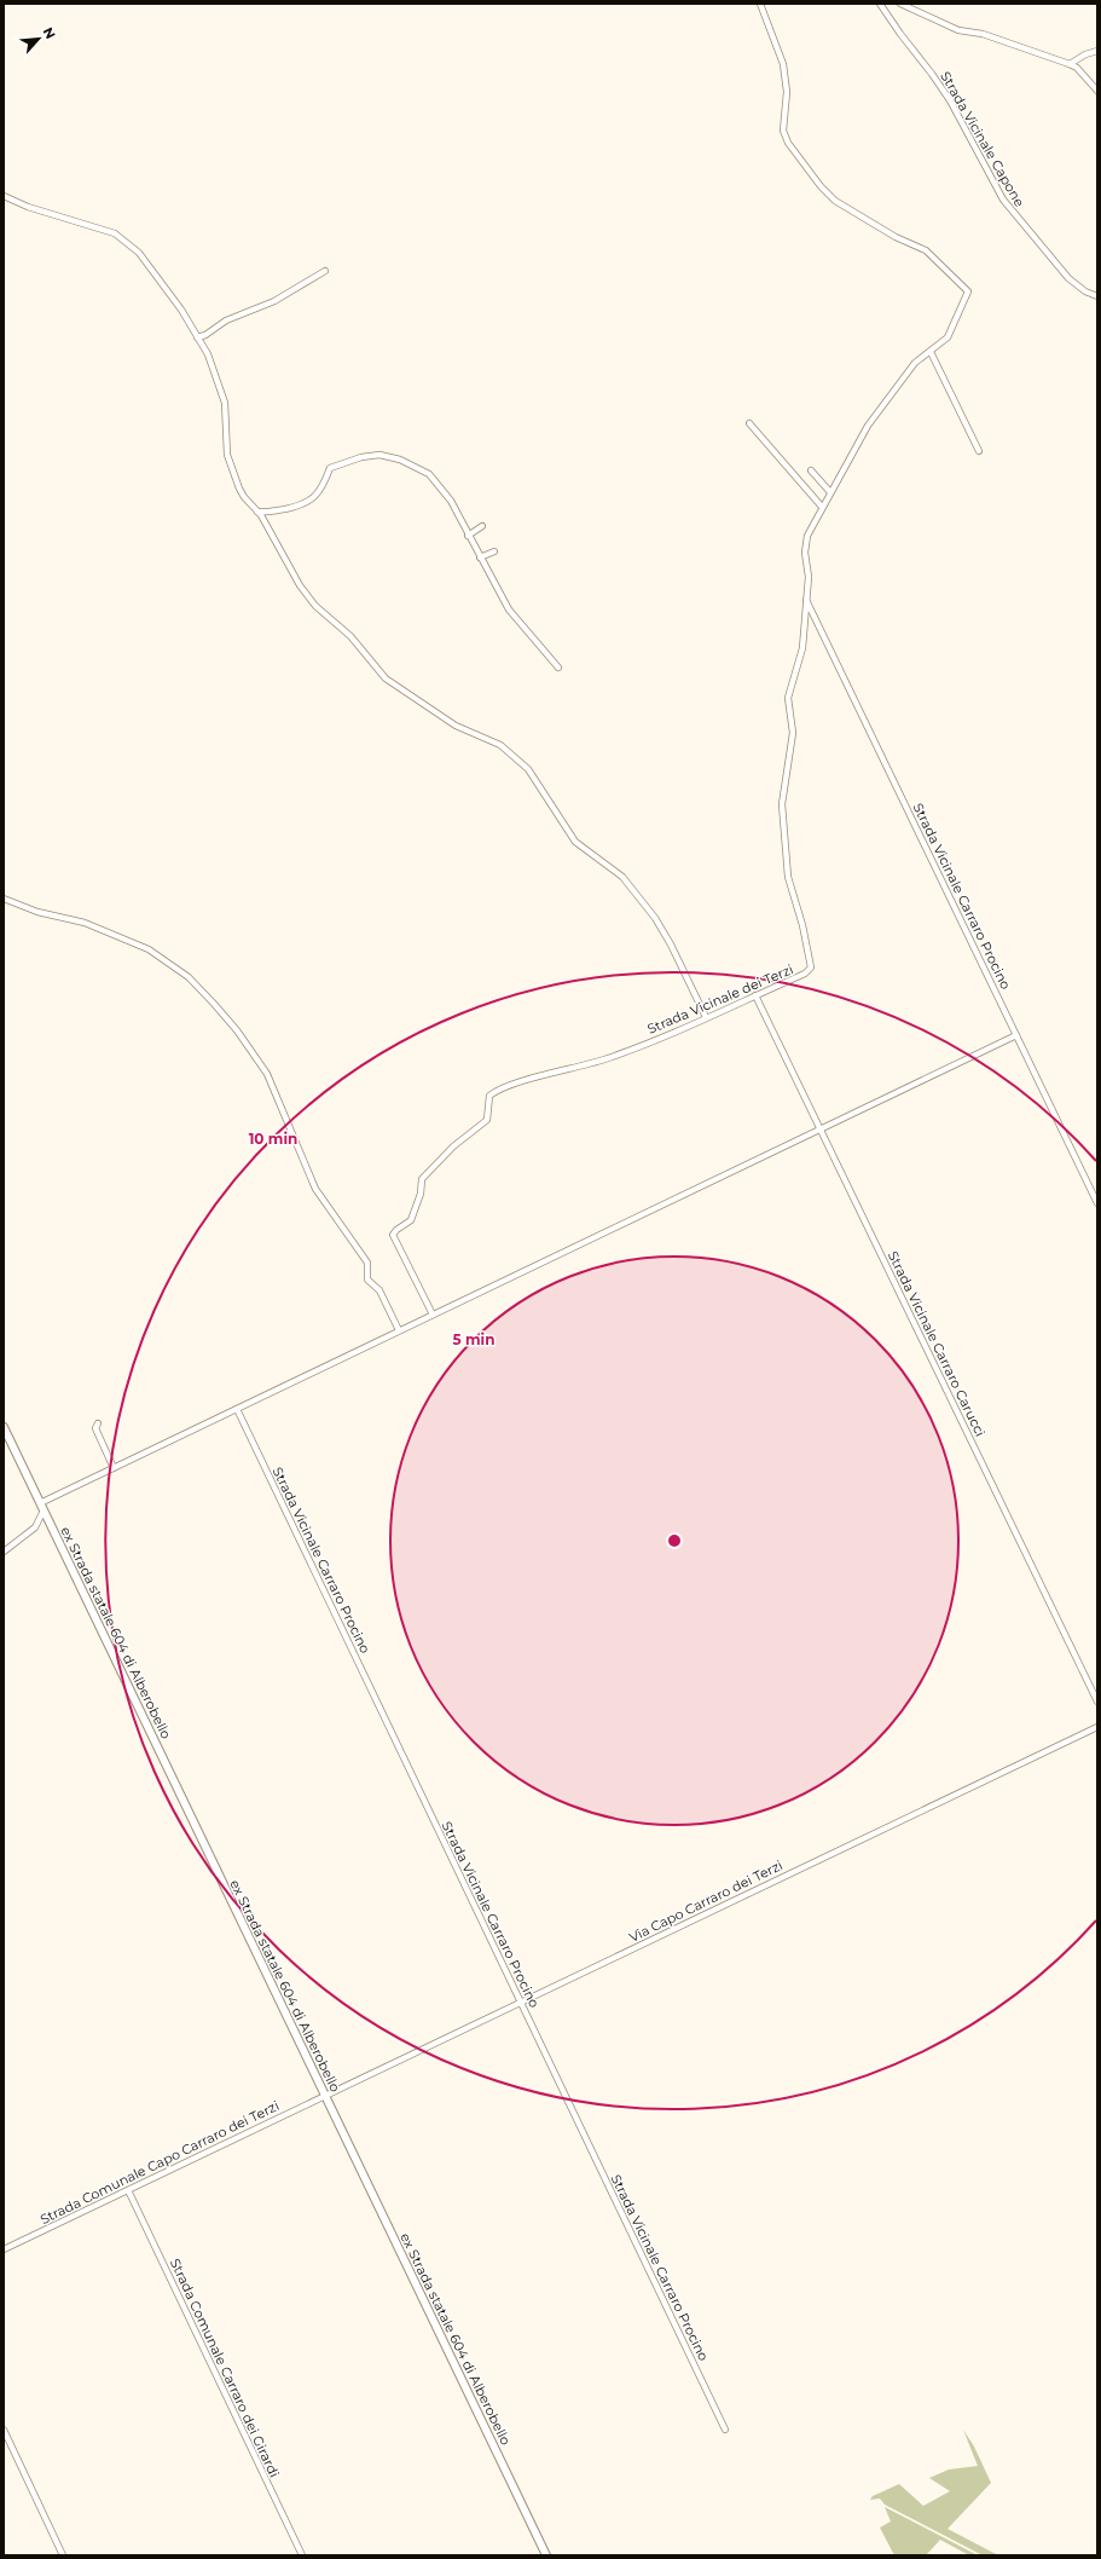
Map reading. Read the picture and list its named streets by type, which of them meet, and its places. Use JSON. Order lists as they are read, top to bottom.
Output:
{
  "streets": {
    "main road": ["ex Strada statale 604 di Alberobello"],
    "street": [
      "Strada Vicinale Capone",
      "Strada Vicinale Carraro Procino",
      "Strada Vicinale dei Terzi",
      "Strada Vicinale Carraro Carucci",
      "Via Capo Carraro dei Terzi",
      "Strada Comunale Capo Carraro dei Terzi",
      "Strada Comunale Carraro dei Girardi"
    ]
  },
  "crossings": [
    ["Strada Vicinale Carraro Procino", "Strada Vicinale dei Terzi"],
    ["Strada Vicinale Carraro Procino", "Via Capo Carraro dei Terzi"],
    ["Strada Vicinale dei Terzi", "Strada Vicinale Carraro Carucci"],
    ["ex Strada statale 604 di Alberobello", "Via Capo Carraro dei Terzi"],
    ["ex Strada statale 604 di Alberobello", "Strada Comunale Capo Carraro dei Terzi"],
    ["Via Capo Carraro dei Terzi", "Strada Comunale Capo Carraro dei Terzi"],
    ["Strada Comunale Capo Carraro dei Terzi", "Strada Comunale Carraro dei Girardi"]
  ],
  "north": "top right",
  "rings": ["10 min", "5 min"]
}
